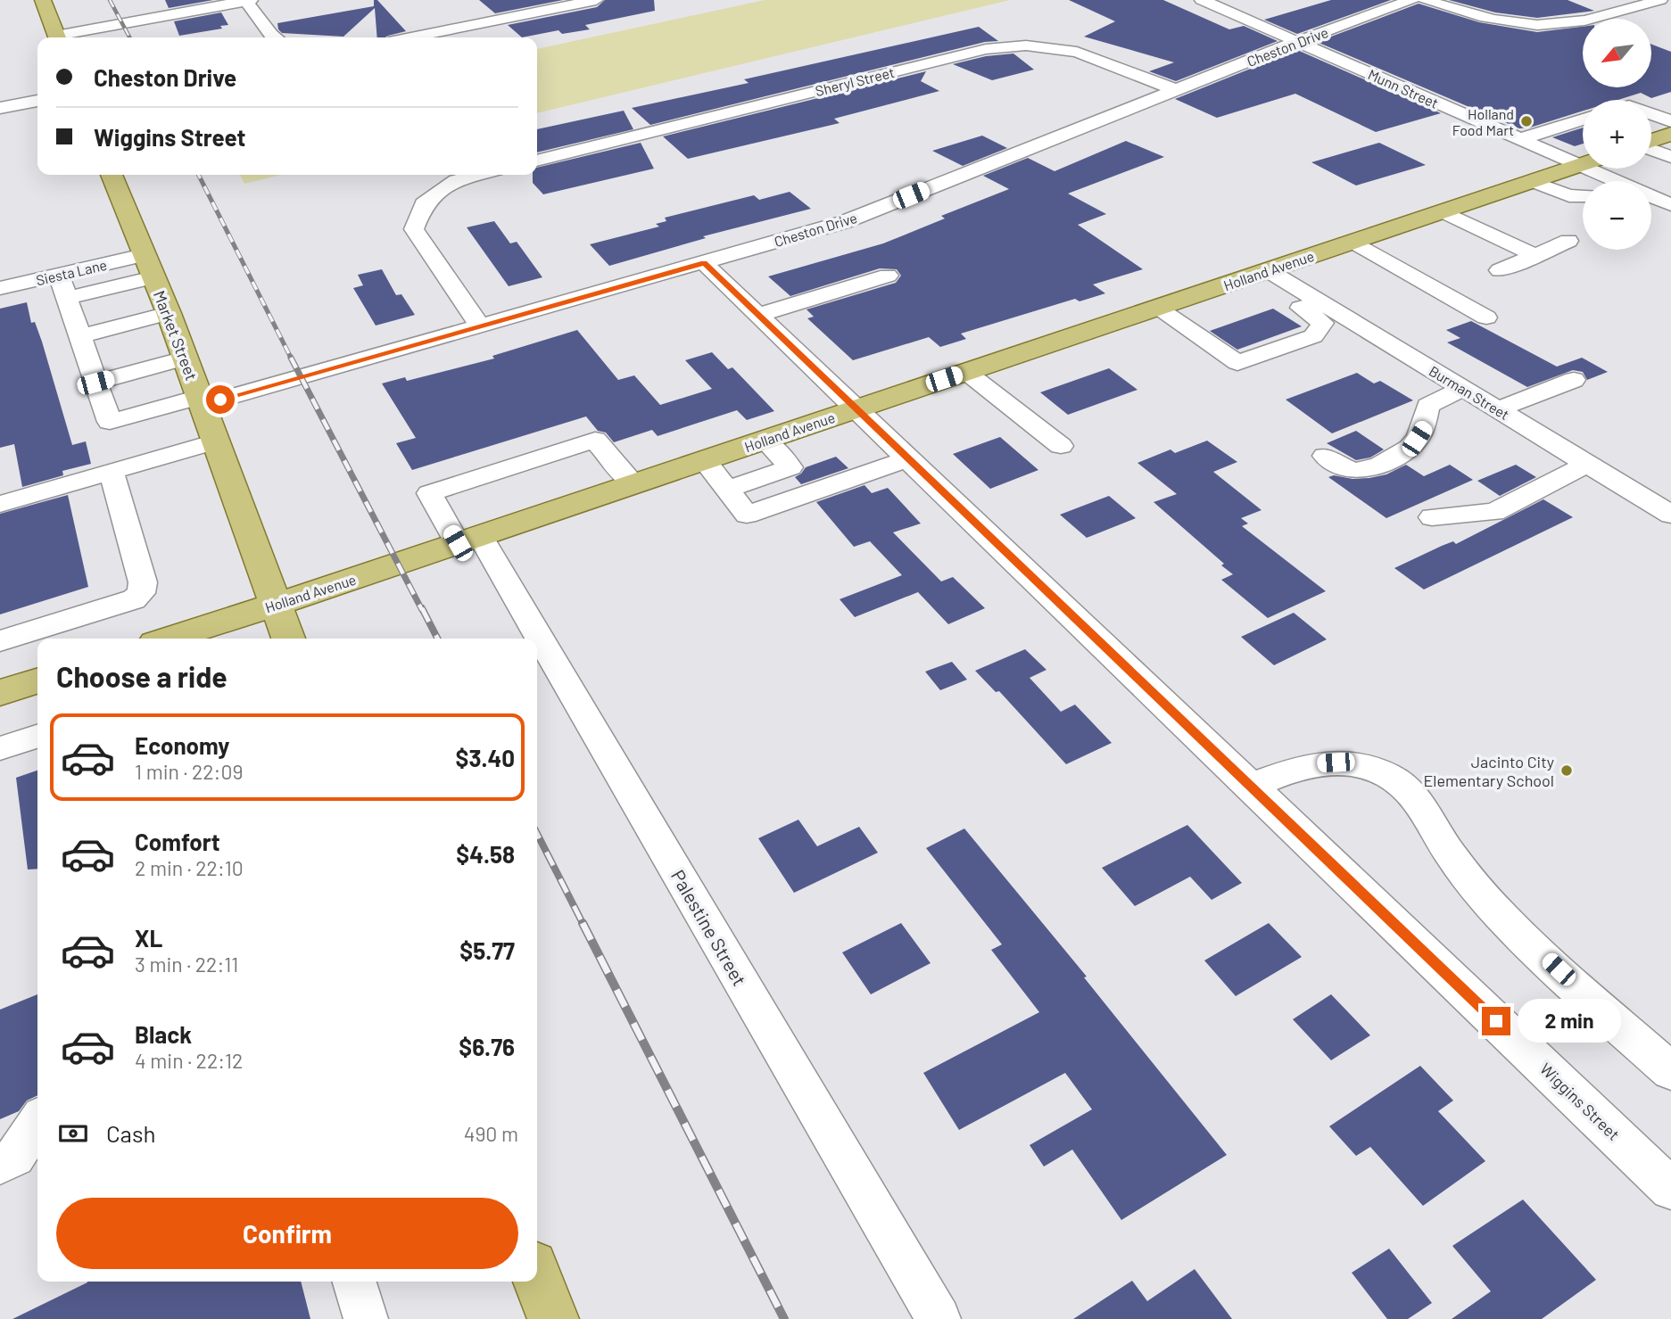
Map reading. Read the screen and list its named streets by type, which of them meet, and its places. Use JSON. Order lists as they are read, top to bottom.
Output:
{
  "streets": {
    "main road": ["Holland Avenue", "Market Street"],
    "street": [
      "Cheston Drive",
      "Sheryl Street",
      "Munn Street",
      "Siesta Lane",
      "Burman Street",
      "Palestine Street",
      "Wiggins Street"
    ]
  },
  "crossings": [
    ["Cheston Drive", "Sheryl Street"],
    ["Cheston Drive", "Munn Street"],
    ["Cheston Drive", "Market Street"],
    ["Cheston Drive", "Wiggins Street"],
    ["Holland Avenue", "Market Street"],
    ["Holland Avenue", "Burman Street"],
    ["Holland Avenue", "Palestine Street"],
    ["Holland Avenue", "Wiggins Street"],
    ["Siesta Lane", "Market Street"]
  ],
  "places": ["Holland Food Mart", "Jacinto City Elementary School"],
  "north": "bottom left",
  "page": {
    "map_buttons": ["+", "−"],
    "banner": ["Cheston Drive", "Wiggins Street"],
    "heading": "Choose a ride",
    "list": [
      {
        "name": "Economy",
        "note": "1 min · 22:09",
        "value": "$3.40"
      },
      {
        "name": "Comfort",
        "note": "2 min · 22:10",
        "value": "$4.58"
      },
      {
        "name": "XL",
        "note": "3 min · 22:11",
        "value": "$5.77"
      },
      {
        "name": "Black",
        "note": "4 min · 22:12",
        "value": "$6.76"
      }
    ],
    "bubble": "2 min",
    "pay": ["Cash", "490 m"],
    "buttons": "Confirm"
  }
}
